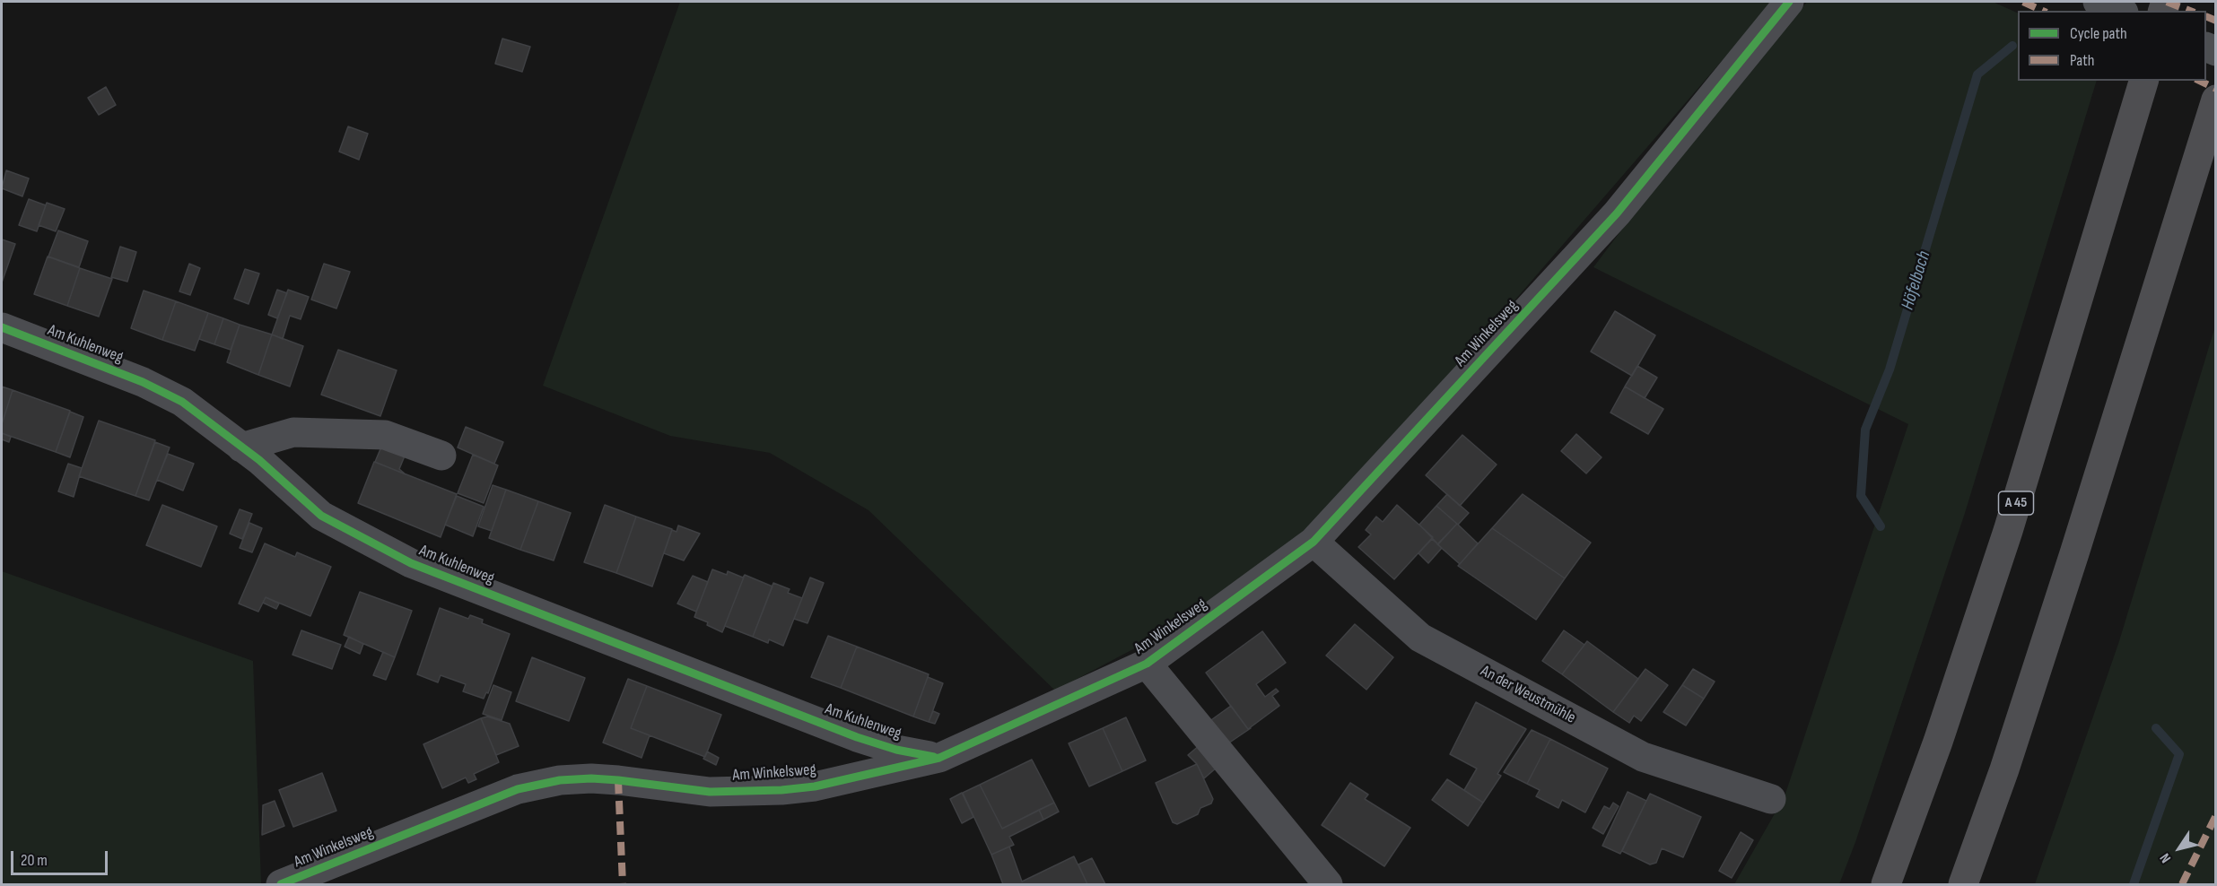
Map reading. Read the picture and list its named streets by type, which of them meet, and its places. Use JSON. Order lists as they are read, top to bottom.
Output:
{
  "streets": {
    "highway": ["A 45"],
    "street": ["Am Winkelsweg", "Am Kuhlenweg", "An der Weustmühle"]
  },
  "crossings": [
    ["Am Winkelsweg", "Am Kuhlenweg"],
    ["Am Winkelsweg", "An der Weustmühle"]
  ],
  "water": ["Höfelbach"],
  "legend": ["Cycle path", "Path"],
  "scale_bar": "20 m",
  "north": "bottom left"
}
